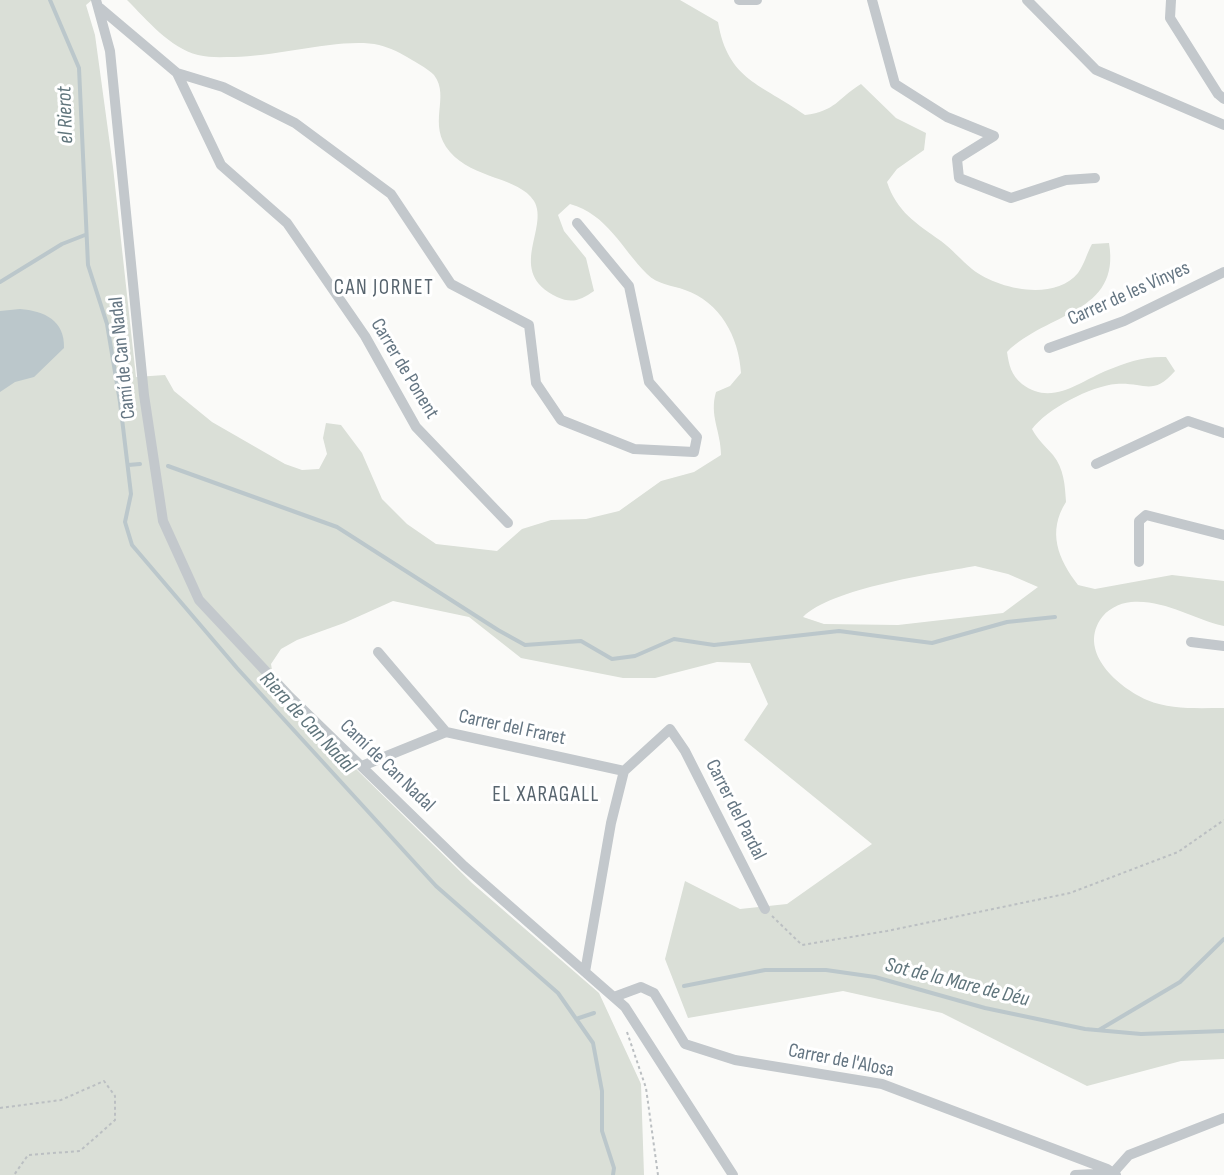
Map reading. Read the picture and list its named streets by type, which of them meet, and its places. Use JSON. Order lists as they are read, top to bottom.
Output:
{
  "streets": {
    "street": [
      "Carrer de les Vinyes",
      "Camí de Can Nadal",
      "Carrer de Ponent",
      "Carrer del Fraret",
      "Carrer del Pardal",
      "Carrer de l'Alosa"
    ]
  },
  "crossings": [
    ["Camí de Can Nadal", "Carrer de Ponent"],
    ["Camí de Can Nadal", "Carrer del Fraret"],
    ["Camí de Can Nadal", "Carrer de l'Alosa"],
    ["Carrer del Fraret", "Carrer del Pardal"]
  ],
  "districts": ["CAN JORNET", "EL XARAGALL"],
  "water": ["el Rierot", "Riera de Can Nadal", "Sot de la Mare de Déu"]
}
